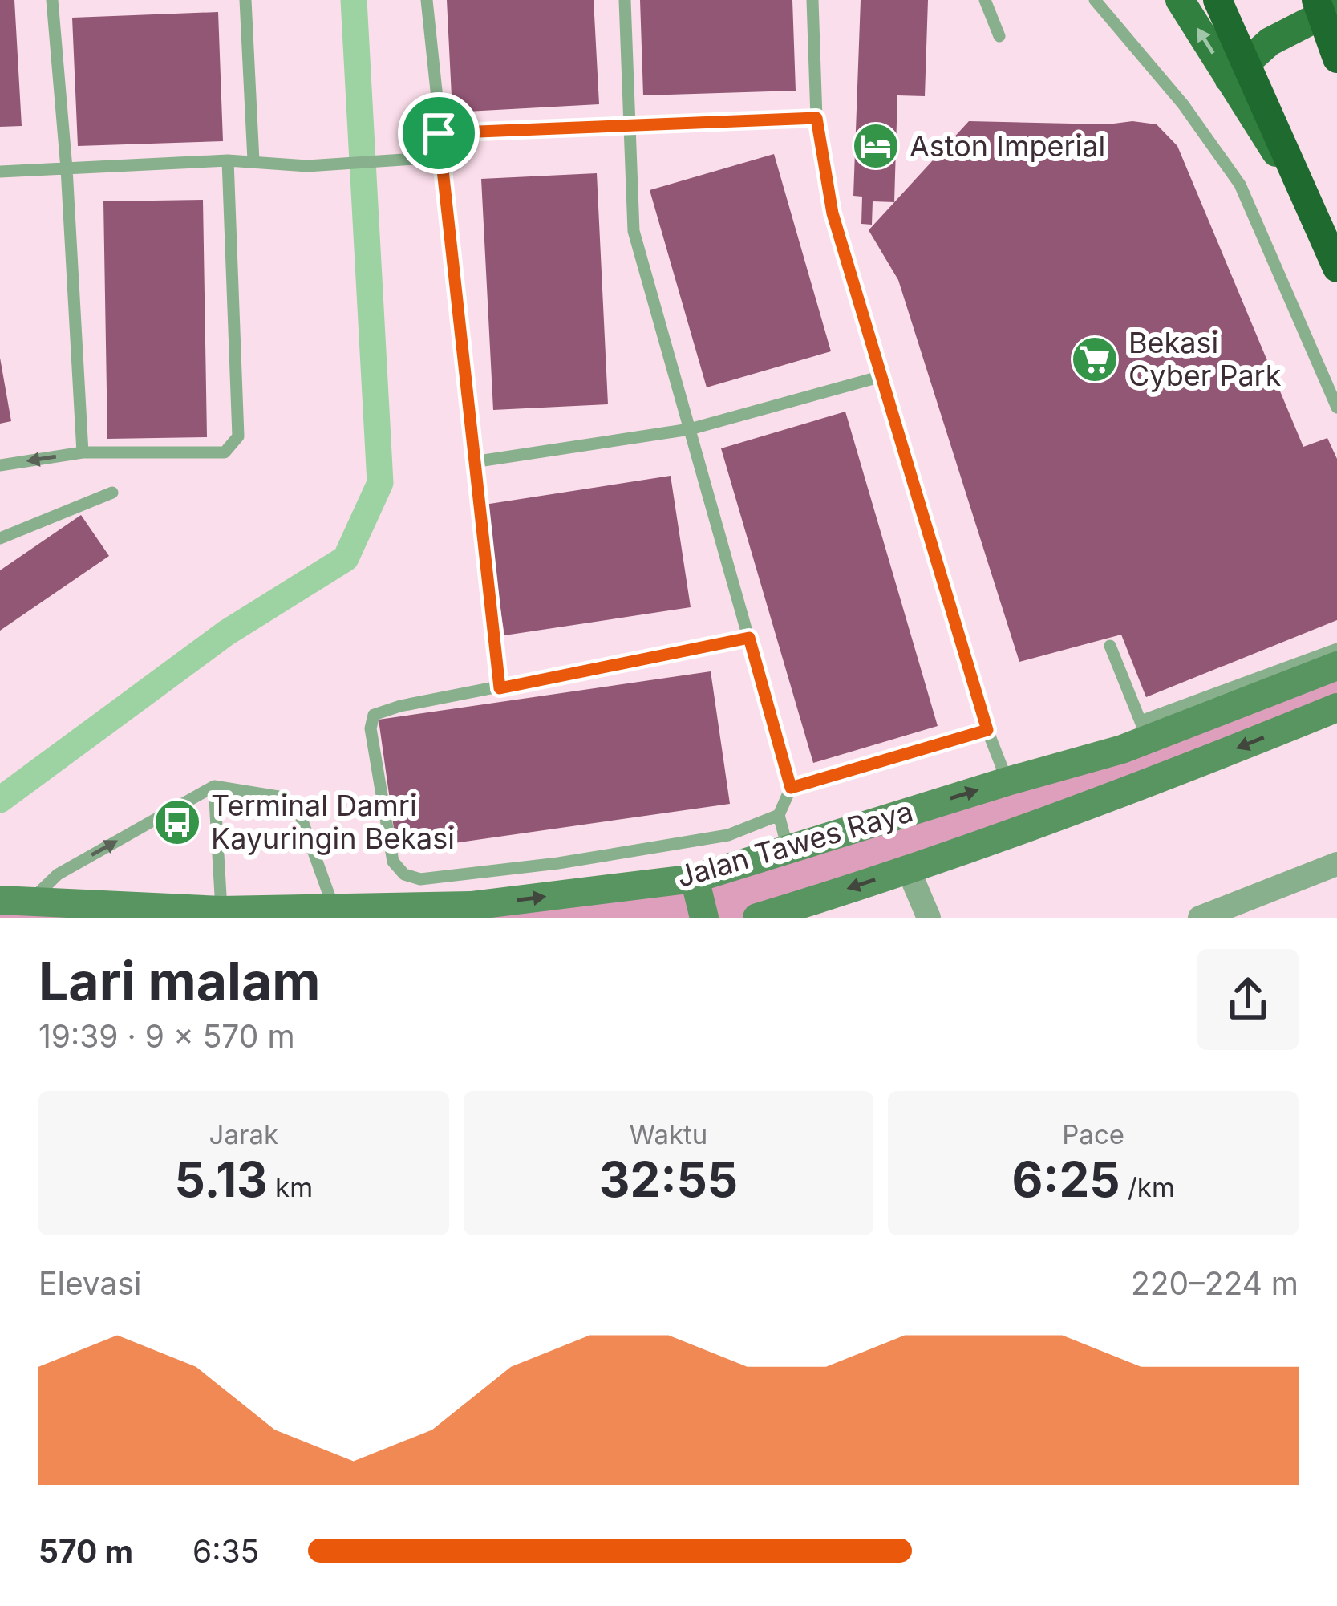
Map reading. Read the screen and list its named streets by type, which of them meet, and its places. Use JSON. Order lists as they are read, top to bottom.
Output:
{
  "streets": {
    "street": ["Jalan Tawes Raya"]
  },
  "places": {
    "hotel": ["Aston Imperial"],
    "supermarket": ["Bekasi Cyber Park"],
    "bus stop": ["Terminal Damri Kayuringin Bekasi"]
  },
  "page": {
    "heading": ["Lari malam", "19:39 · 9 × 570 m"],
    "stats": [
      ["Jarak", "5.13 km"],
      ["Waktu", "32:55"],
      ["Pace", "6:25 /km"]
    ],
    "chart": ["Elevasi", "220–224 m"],
    "list": [
      {
        "name": "570 m",
        "note": "6:35"
      }
    ]
  }
}
